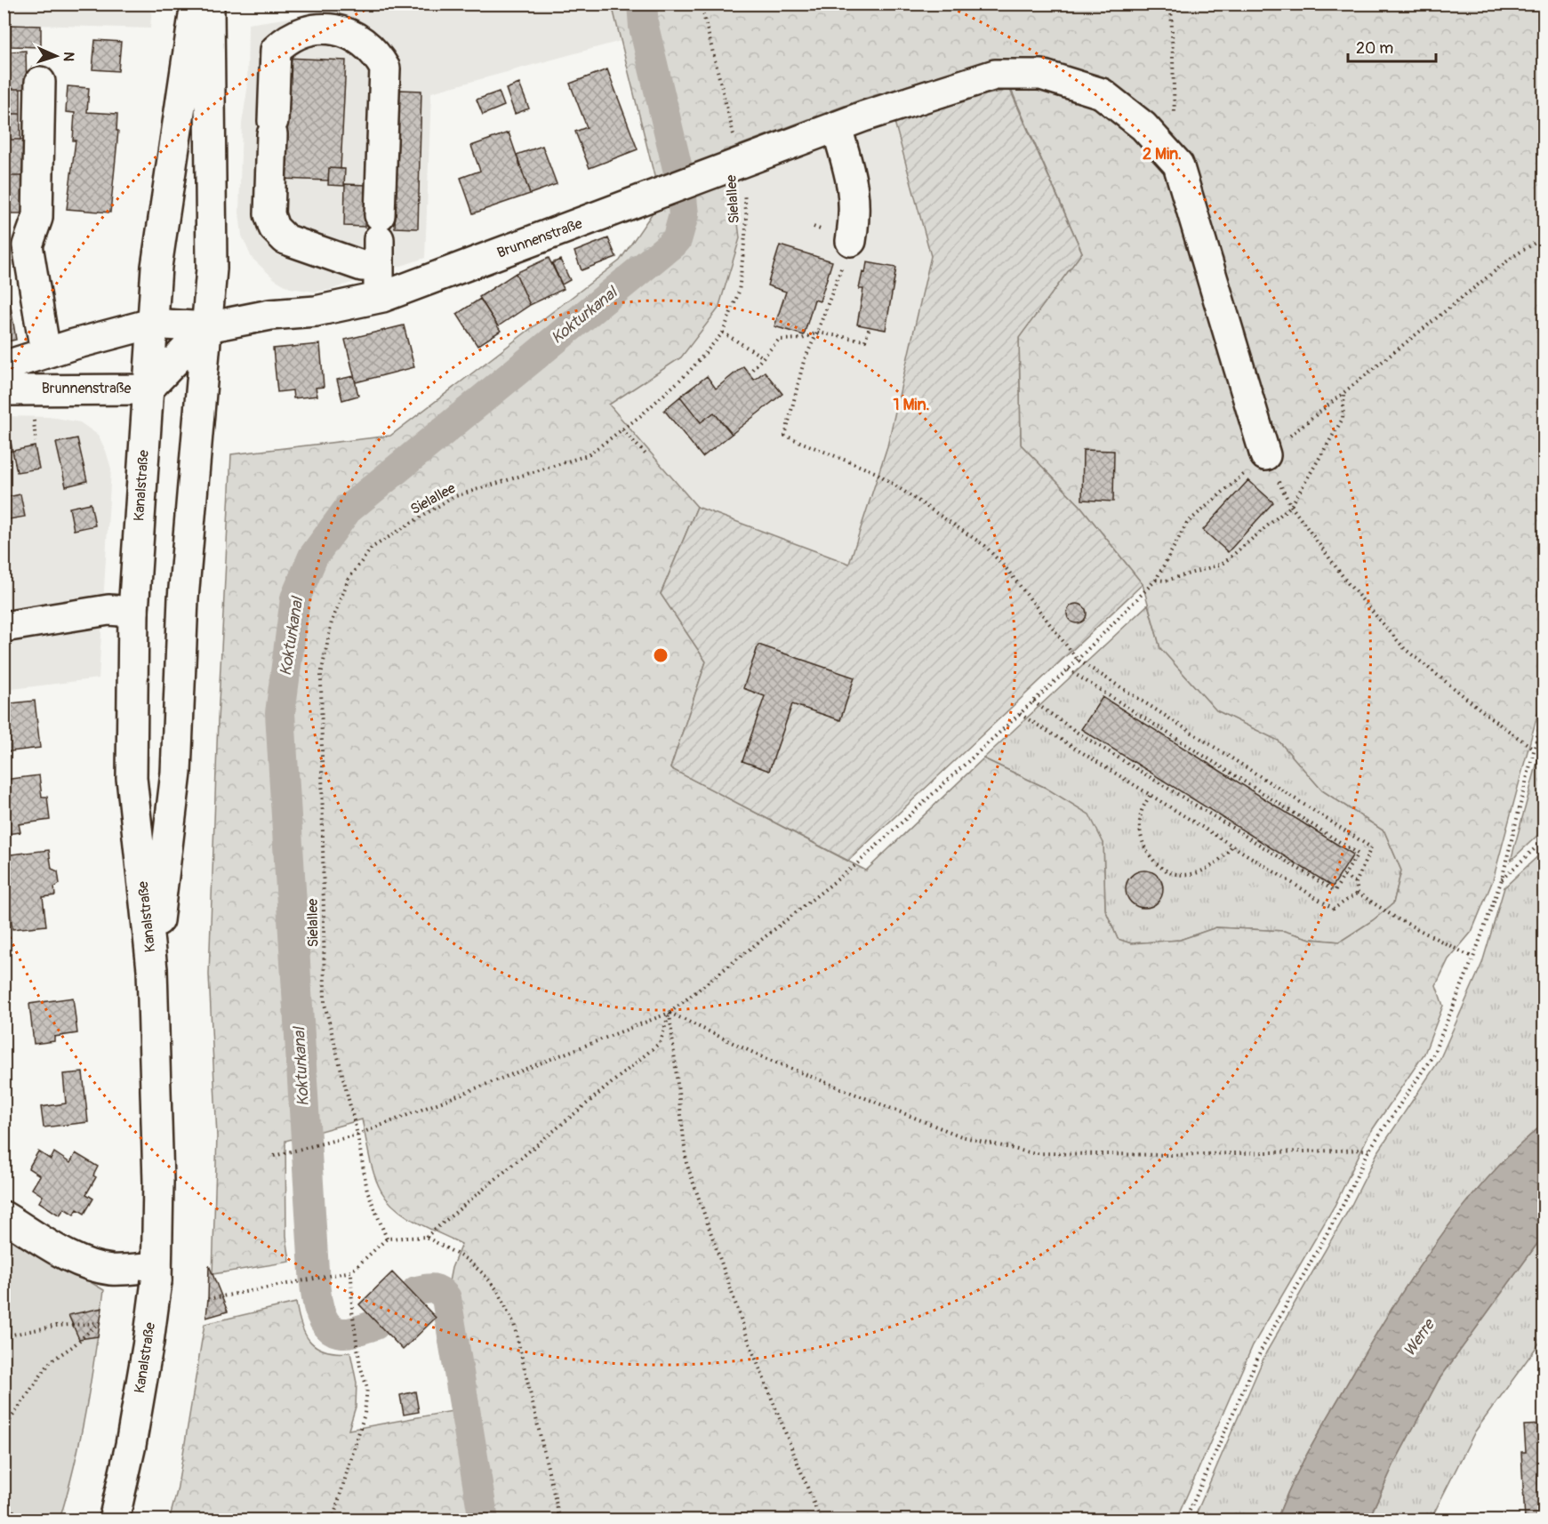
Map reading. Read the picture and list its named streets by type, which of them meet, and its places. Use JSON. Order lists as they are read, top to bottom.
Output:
{
  "streets": {
    "main road": ["Brunnenstraße", "Kanalstraße"],
    "path": ["Sielallee"]
  },
  "crossings": [
    ["Sielallee", "Brunnenstraße"],
    ["Brunnenstraße", "Kanalstraße"]
  ],
  "water": ["Kokturkanal", "Werre"],
  "scale_bar": "20 m",
  "north": "right",
  "rings": ["2 Min.", "1 Min."]
}
